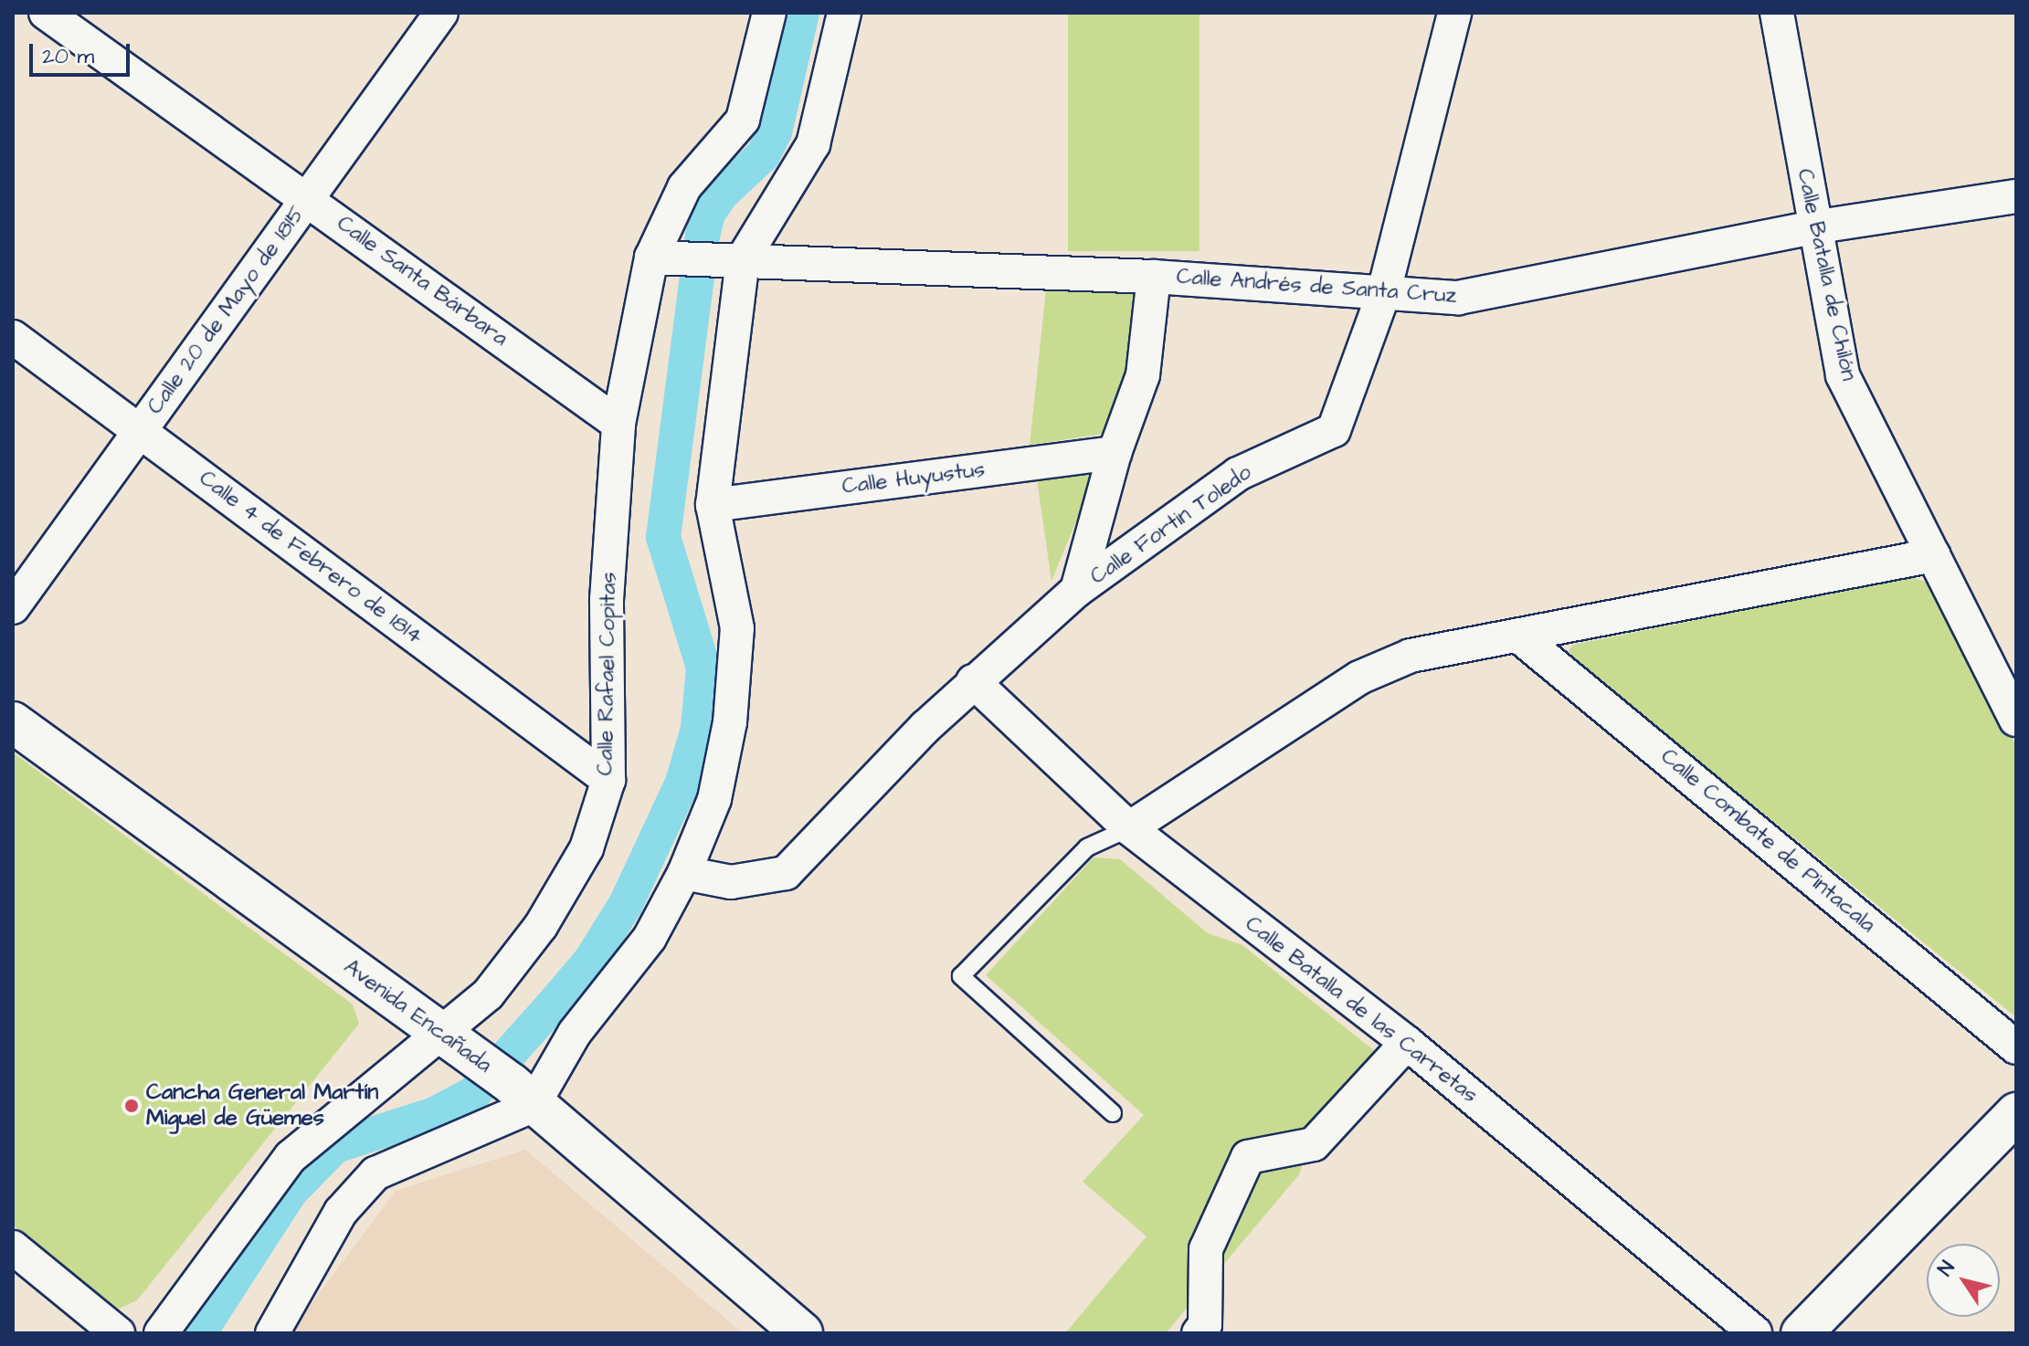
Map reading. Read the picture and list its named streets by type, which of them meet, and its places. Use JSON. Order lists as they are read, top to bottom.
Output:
{
  "streets": {
    "main road": ["Avenida Encañada"],
    "street": [
      "Calle Batalla de Chilón",
      "Calle Santa Bárbara",
      "Calle Andrés de Santa Cruz",
      "Calle 20 de Mayo de 1815",
      "Calle Huyustus",
      "Calle Fortin Toledo",
      "Calle 4 de Febrero de 1814",
      "Calle Rafael Copitas",
      "Calle Combate de Pintacala",
      "Calle Batalla de las Carretas"
    ]
  },
  "crossings": [
    ["Calle Batalla de Chilón", "Calle Andrés de Santa Cruz"],
    ["Calle Santa Bárbara", "Calle 20 de Mayo de 1815"],
    ["Calle Santa Bárbara", "Calle Rafael Copitas"],
    ["Calle Andrés de Santa Cruz", "Calle Fortin Toledo"],
    ["Calle Andrés de Santa Cruz", "Calle Rafael Copitas"],
    ["Calle 20 de Mayo de 1815", "Calle 4 de Febrero de 1814"],
    ["Calle Fortin Toledo", "Calle Batalla de las Carretas"],
    ["Calle 4 de Febrero de 1814", "Calle Rafael Copitas"],
    ["Calle Rafael Copitas", "Avenida Encañada"]
  ],
  "places": ["Cancha General Martín Miguel de Güemes"],
  "scale_bar": "20 m",
  "north": "top left"
}
